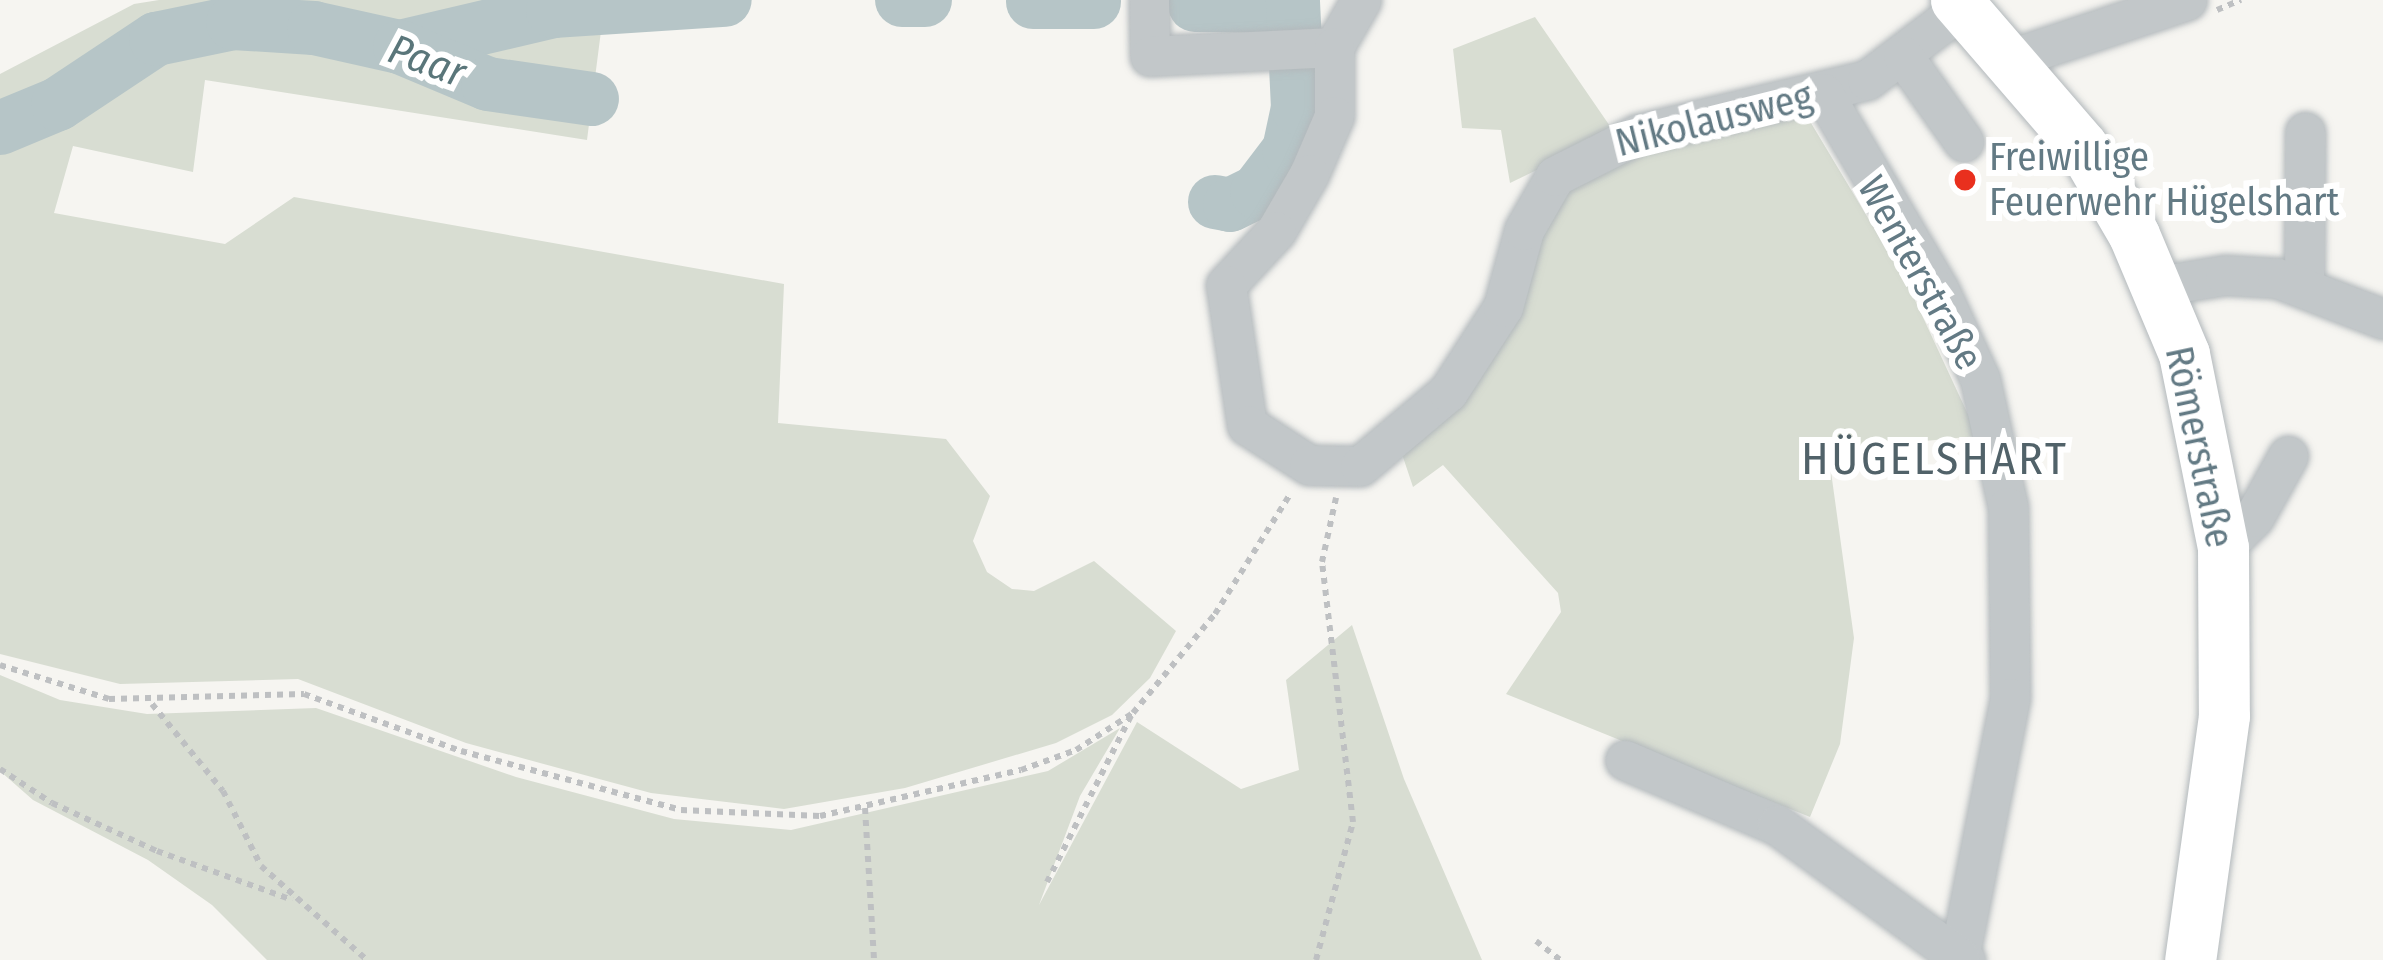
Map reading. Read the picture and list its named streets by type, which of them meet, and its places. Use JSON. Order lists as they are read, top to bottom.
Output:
{
  "streets": {
    "main road": ["Römerstraße"],
    "street": ["Nikolausweg", "Wenterstraße"]
  },
  "crossings": [
    ["Nikolausweg", "Wenterstraße"],
    ["Nikolausweg", "Römerstraße"]
  ],
  "districts": ["HÜGELSHART"],
  "water": ["Paar"],
  "places": ["Freiwillige Feuerwehr Hügelshart"]
}
